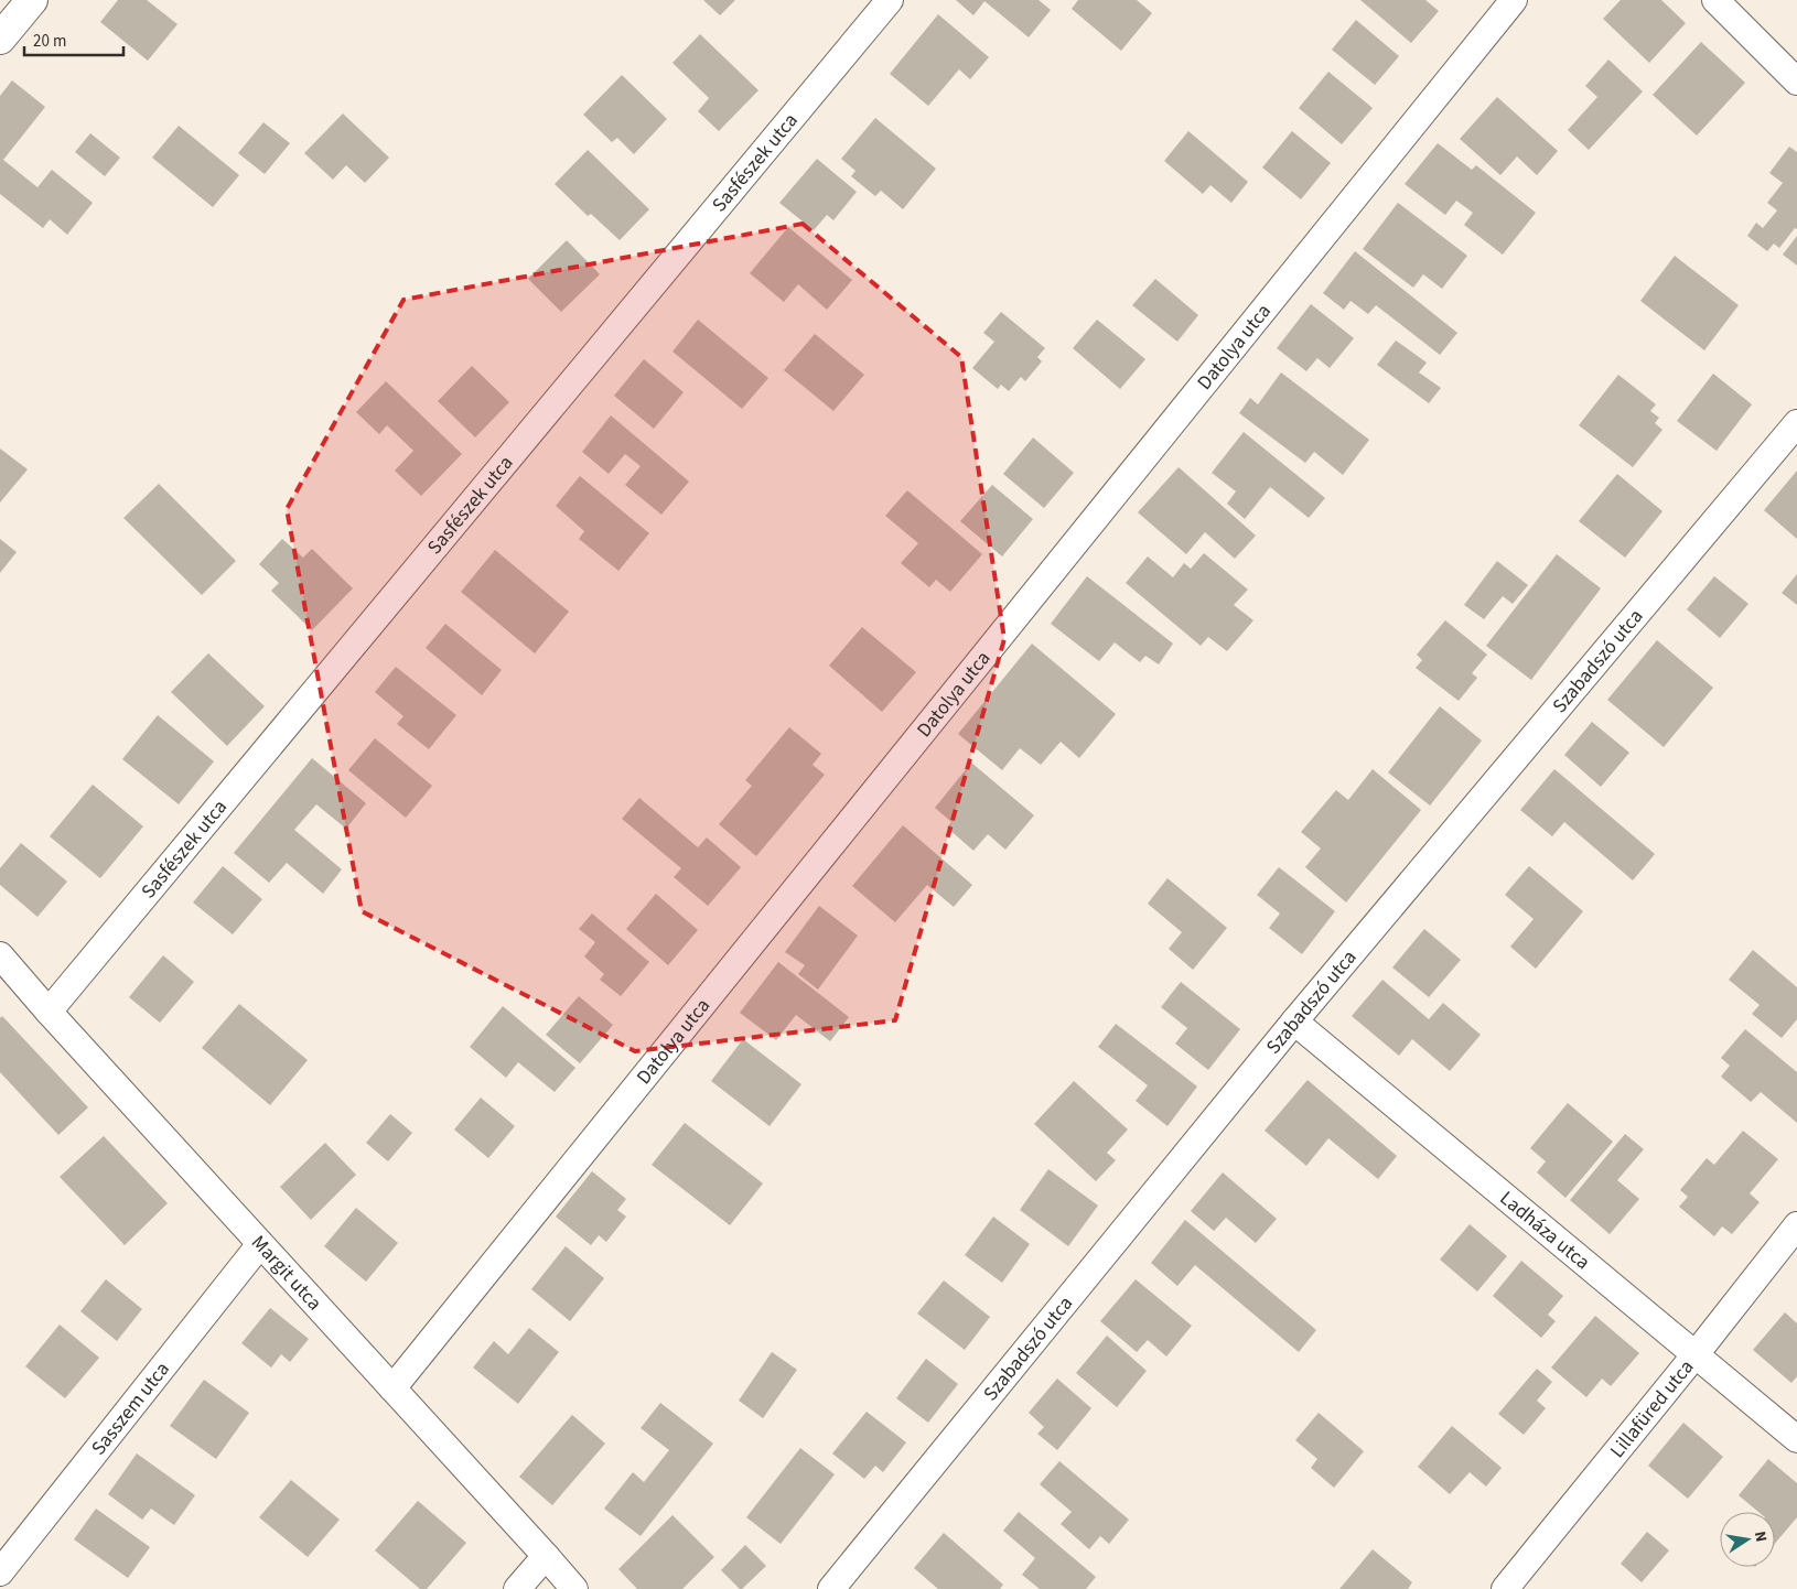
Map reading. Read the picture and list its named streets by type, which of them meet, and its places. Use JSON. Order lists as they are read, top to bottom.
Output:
{
  "streets": {
    "street": [
      "Sasfészek utca",
      "Datolya utca",
      "Szabadszó utca",
      "Ladháza utca",
      "Margit utca",
      "Sasszem utca",
      "Lillafüred utca"
    ]
  },
  "crossings": [
    ["Sasfészek utca", "Margit utca"],
    ["Datolya utca", "Margit utca"],
    ["Szabadszó utca", "Ladháza utca"],
    ["Ladháza utca", "Lillafüred utca"],
    ["Margit utca", "Sasszem utca"]
  ],
  "scale_bar": "20 m",
  "north": "right"
}
